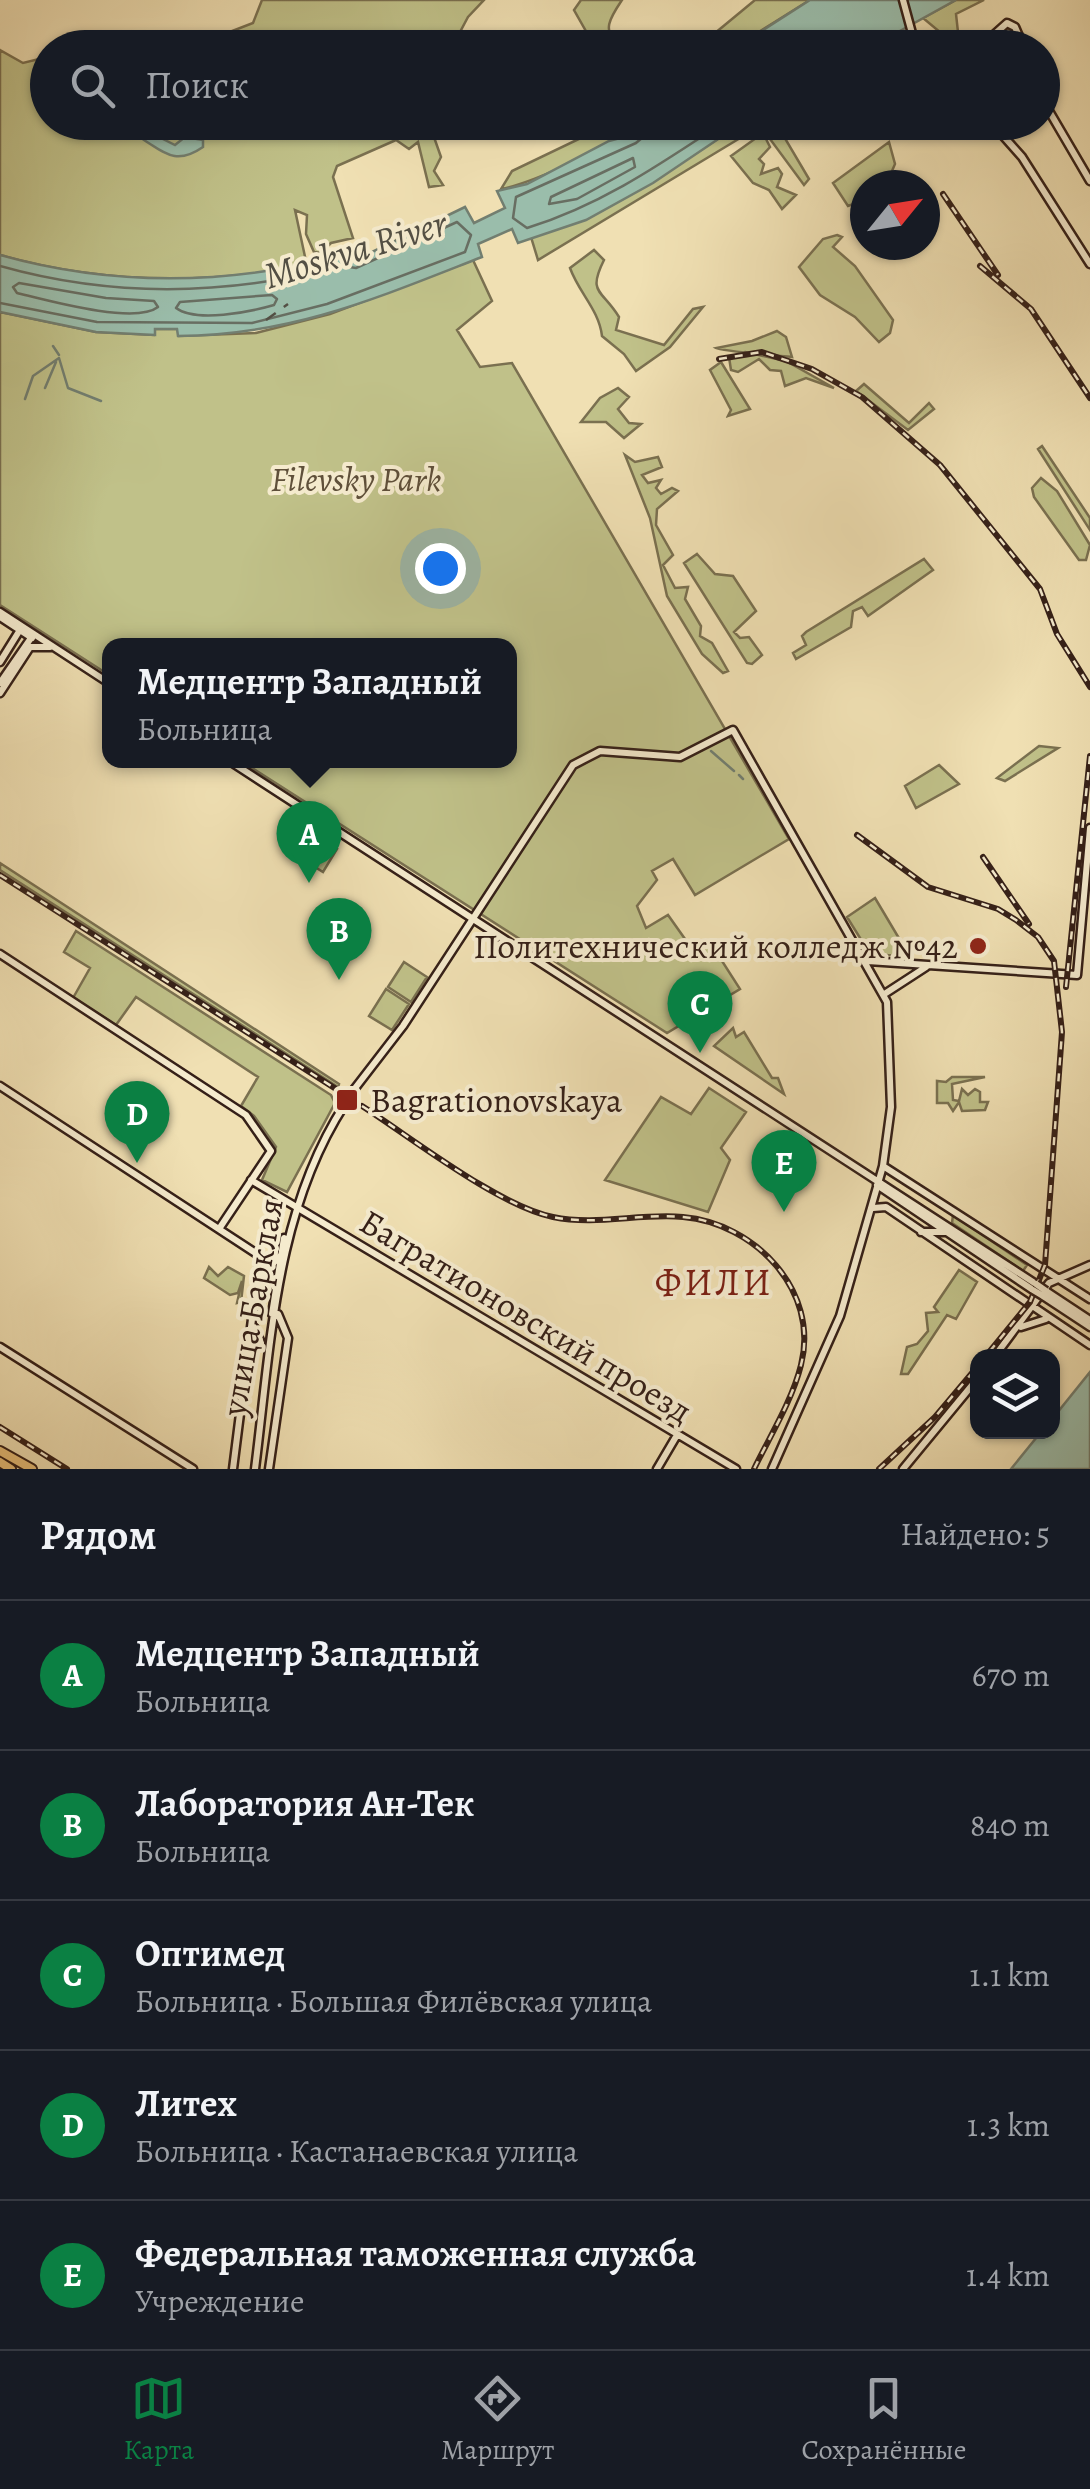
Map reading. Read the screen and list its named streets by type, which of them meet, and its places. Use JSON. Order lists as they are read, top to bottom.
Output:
{
  "streets": {
    "street": ["улица Барклая", "Багратионовский проезд"]
  },
  "crossings": [
    ["улица Барклая", "Багратионовский проезд"]
  ],
  "districts": ["ФИЛИ"],
  "water": ["Moskva River"],
  "parks": ["Filevsky Park"],
  "places": {
    "other": ["Политехнический колледж №42"],
    "transit": ["Bagrationovskaya"]
  },
  "north": "top right",
  "page": {
    "search": "Поиск",
    "popup": ["Медцентр Западный", "Больница"],
    "pins": [
      "A",
      "B",
      "C",
      "D",
      "E"
    ],
    "heading": ["Рядом", "Найдено: 5"],
    "list": [
      {
        "mark": "A",
        "name": "Медцентр Западный",
        "note": "Больница",
        "value": "670 m"
      },
      {
        "mark": "B",
        "name": "Лаборатория Ан-Тек",
        "note": "Больница",
        "value": "840 m"
      },
      {
        "mark": "C",
        "name": "Оптимед",
        "note": "Больница · Большая Филёвская улица",
        "value": "1.1 km"
      },
      {
        "mark": "D",
        "name": "Литех",
        "note": "Больница · Кастанаевская улица",
        "value": "1.3 km"
      },
      {
        "mark": "E",
        "name": "Федеральная таможенная служба",
        "note": "Учреждение",
        "value": "1.4 km"
      }
    ],
    "nav": ["Карта", "Маршрут", "Сохранённые"]
  }
}
